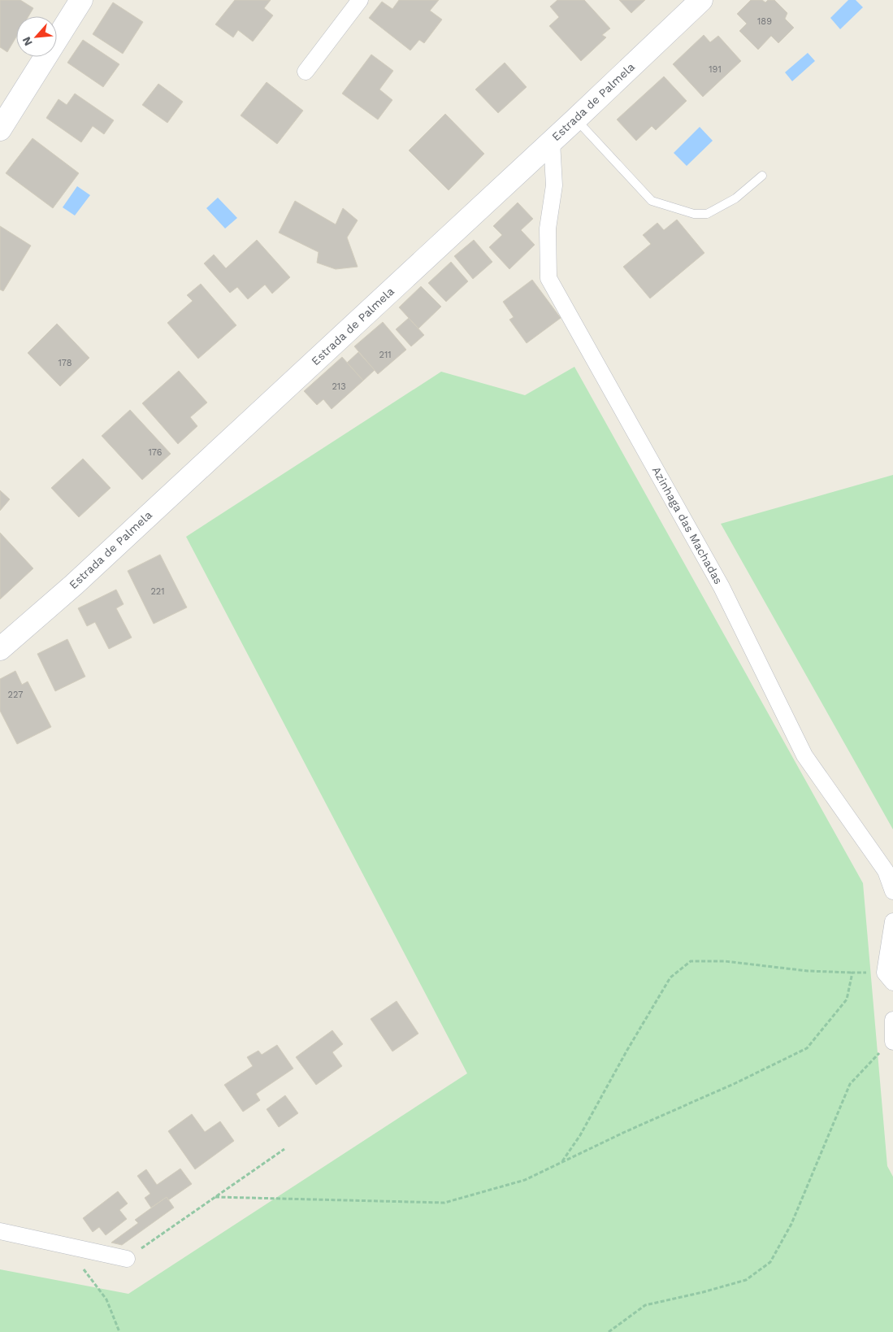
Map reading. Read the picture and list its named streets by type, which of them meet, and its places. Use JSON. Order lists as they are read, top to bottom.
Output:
{
  "streets": {
    "street": ["Estrada de Palmela", "Azinhaga das Machadas"]
  },
  "crossings": [
    ["Estrada de Palmela", "Azinhaga das Machadas"]
  ],
  "house_numbers": [
    "189",
    "191",
    "211",
    "178",
    "213",
    "176",
    "221",
    "227"
  ],
  "north": "bottom left"
}
